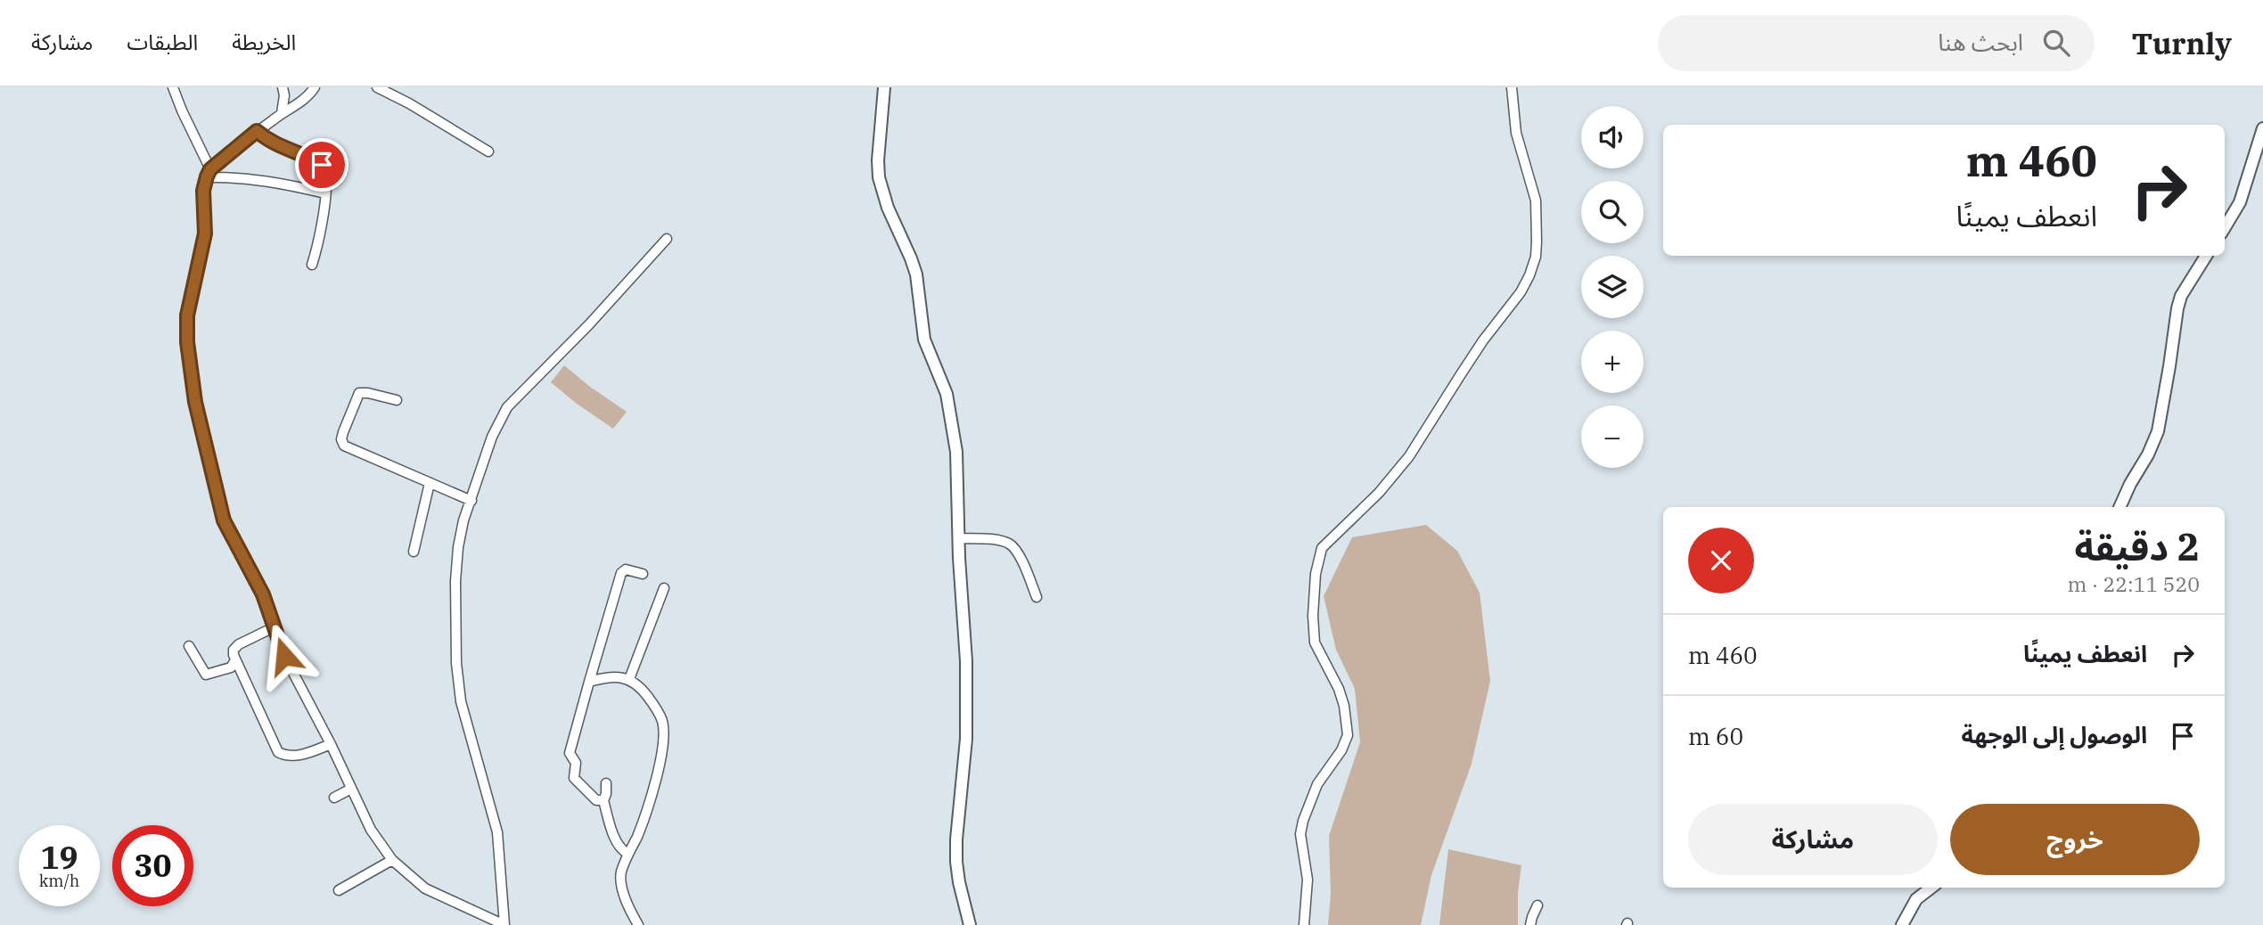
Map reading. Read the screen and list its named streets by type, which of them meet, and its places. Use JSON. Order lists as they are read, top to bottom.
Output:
{
  "page": {
    "header": "Turnly",
    "search": "ابحث هنا",
    "nav": ["الخريطة", "الطبقات", "مشاركة"],
    "map_buttons": ["+", "−"],
    "turn": ["460 m", "انعطف يمينًا"],
    "heading": ["2 دقيقة", "520 m · 22:11"],
    "list": [
      {
        "name": "انعطف يمينًا",
        "value": "460 m"
      },
      {
        "name": "الوصول إلى الوجهة",
        "value": "60 m"
      }
    ],
    "buttons": ["خروج", "مشاركة"],
    "speed": "19 km/h",
    "limit": "30"
  }
}
